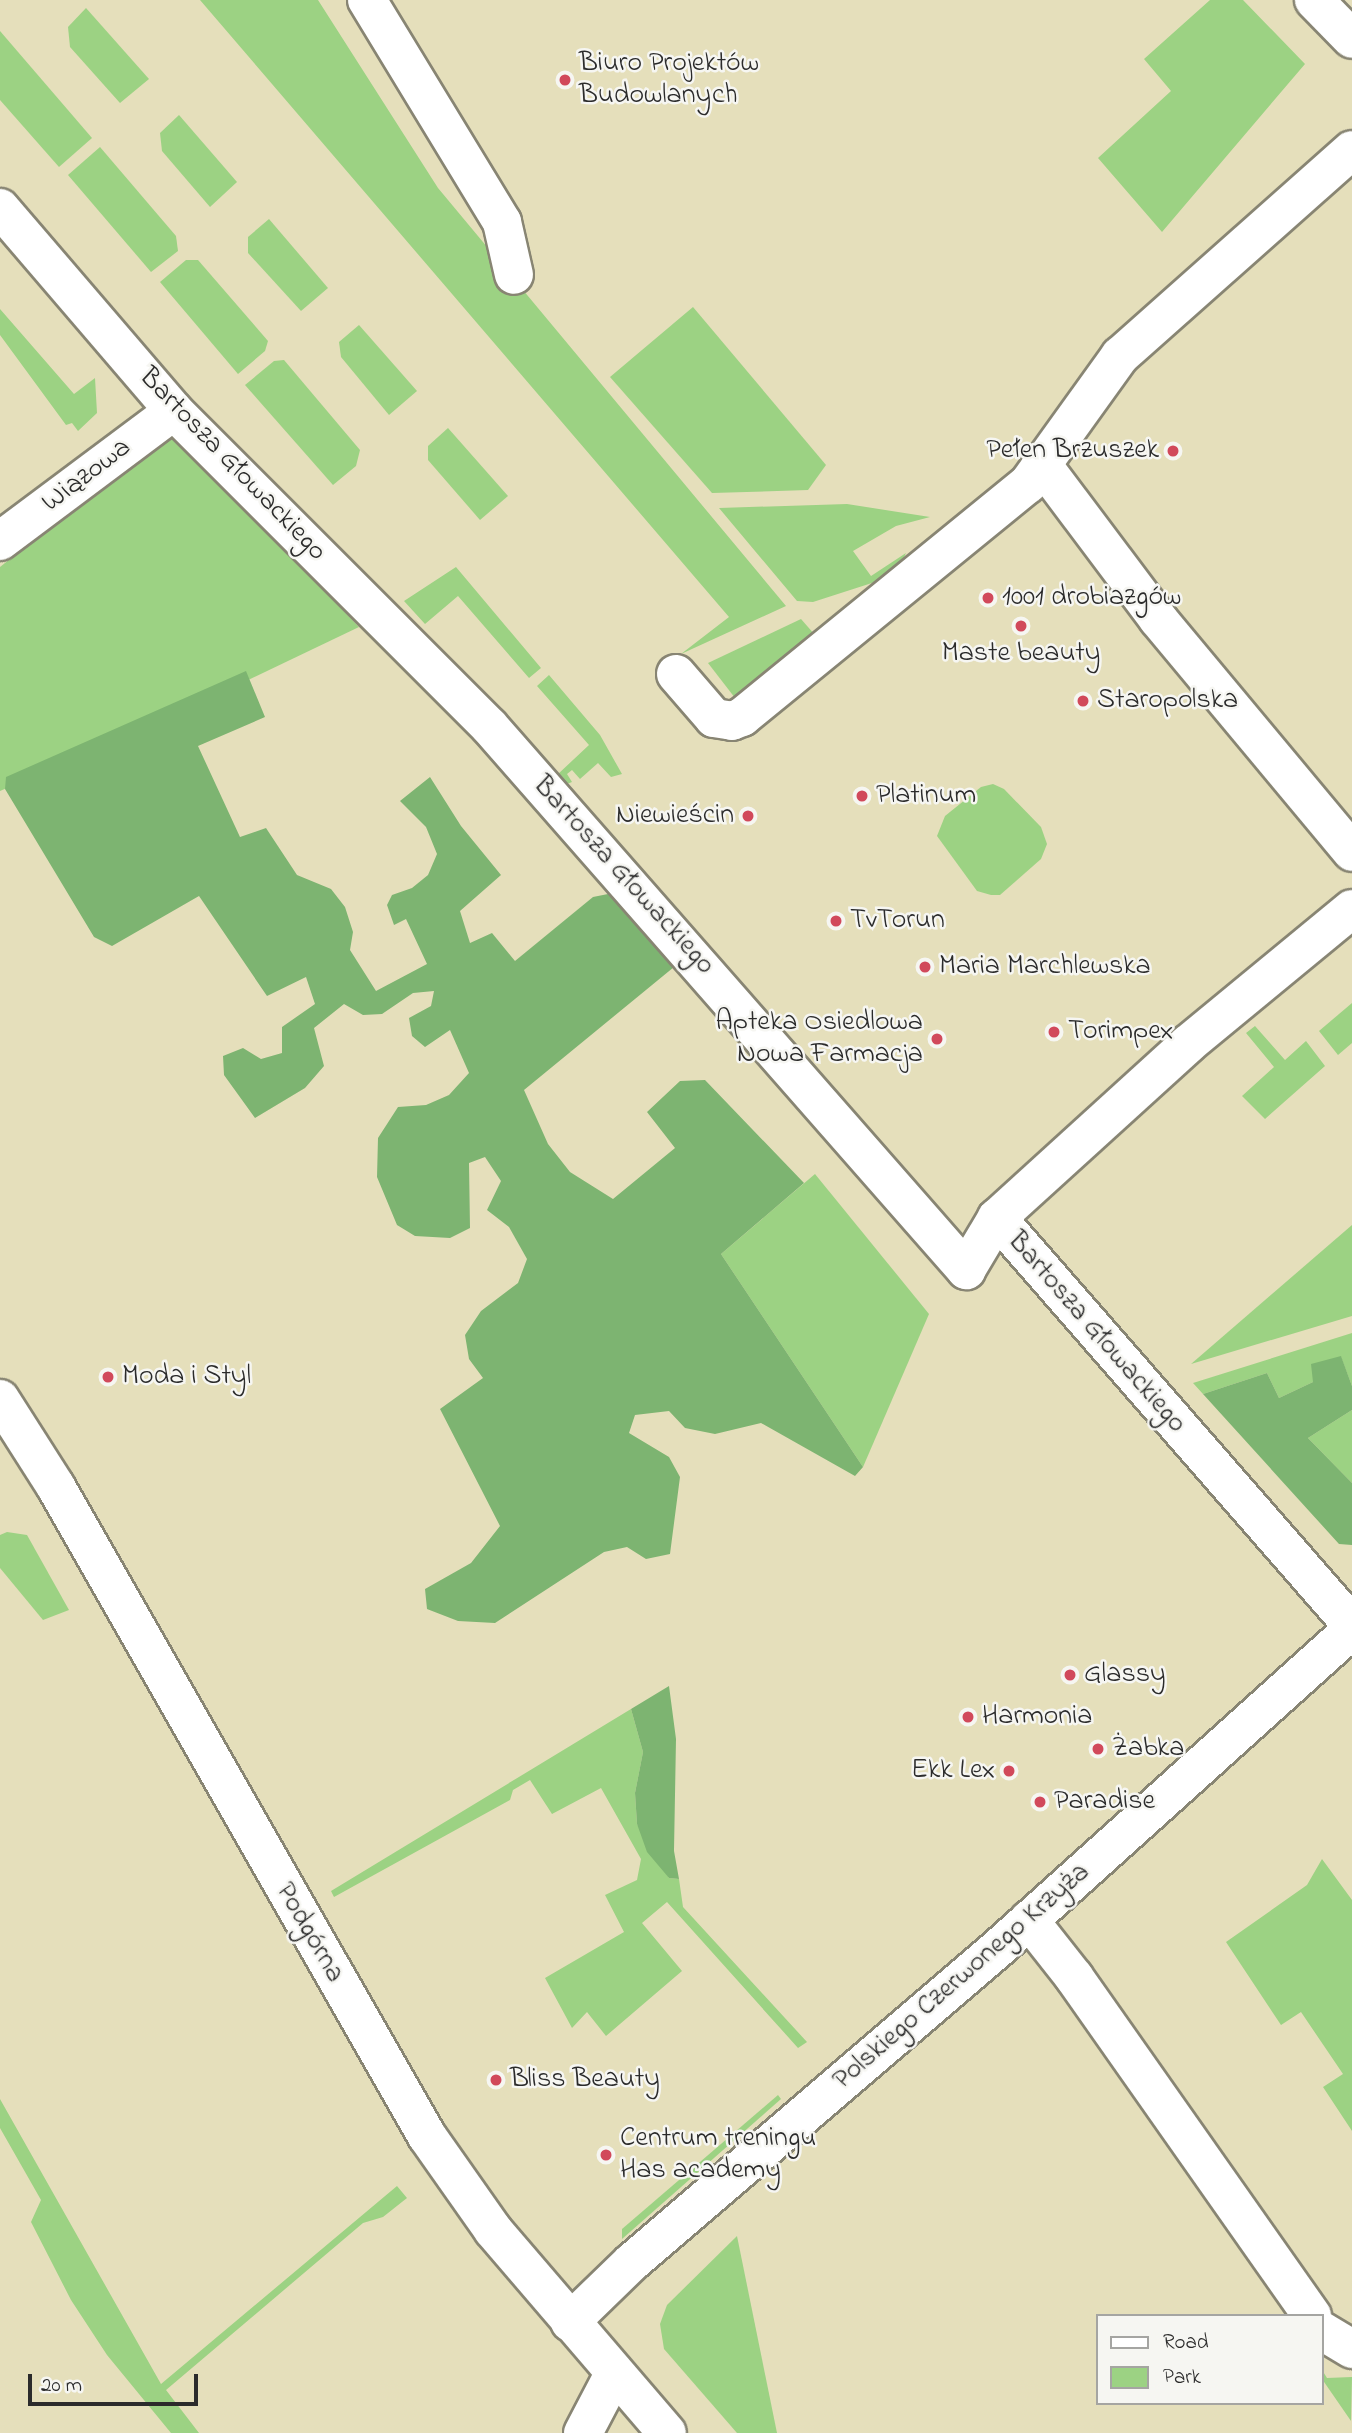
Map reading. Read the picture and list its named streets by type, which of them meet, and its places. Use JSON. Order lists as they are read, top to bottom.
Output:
{
  "streets": {
    "street": [
      "Bartosza Głowackiego",
      "Wiązowa",
      "Podgórna",
      "Polskiego Czerwonego Krzyża"
    ]
  },
  "crossings": [
    ["Bartosza Głowackiego", "Wiązowa"],
    ["Bartosza Głowackiego", "Polskiego Czerwonego Krzyża"],
    ["Podgórna", "Polskiego Czerwonego Krzyża"]
  ],
  "places": [
    "Biuro Projektów Budowlanych",
    "Pełen Brzuszek",
    "1001 drobiazgów",
    "Maste beauty",
    "Staropolska",
    "Platinum",
    "Niewieścin",
    "TvTorun",
    "Maria Marchlewska",
    "Torimpex",
    "Apteka Osiedlowa Nowa Farmacja",
    "Moda i Styl",
    "Glassy",
    "Harmonia",
    "Żabka",
    "Ekk Lex",
    "Paradise",
    "Bliss Beauty",
    "Centrum treningu Has academy"
  ],
  "legend": ["Road", "Park"],
  "scale_bar": "20 m"
}
